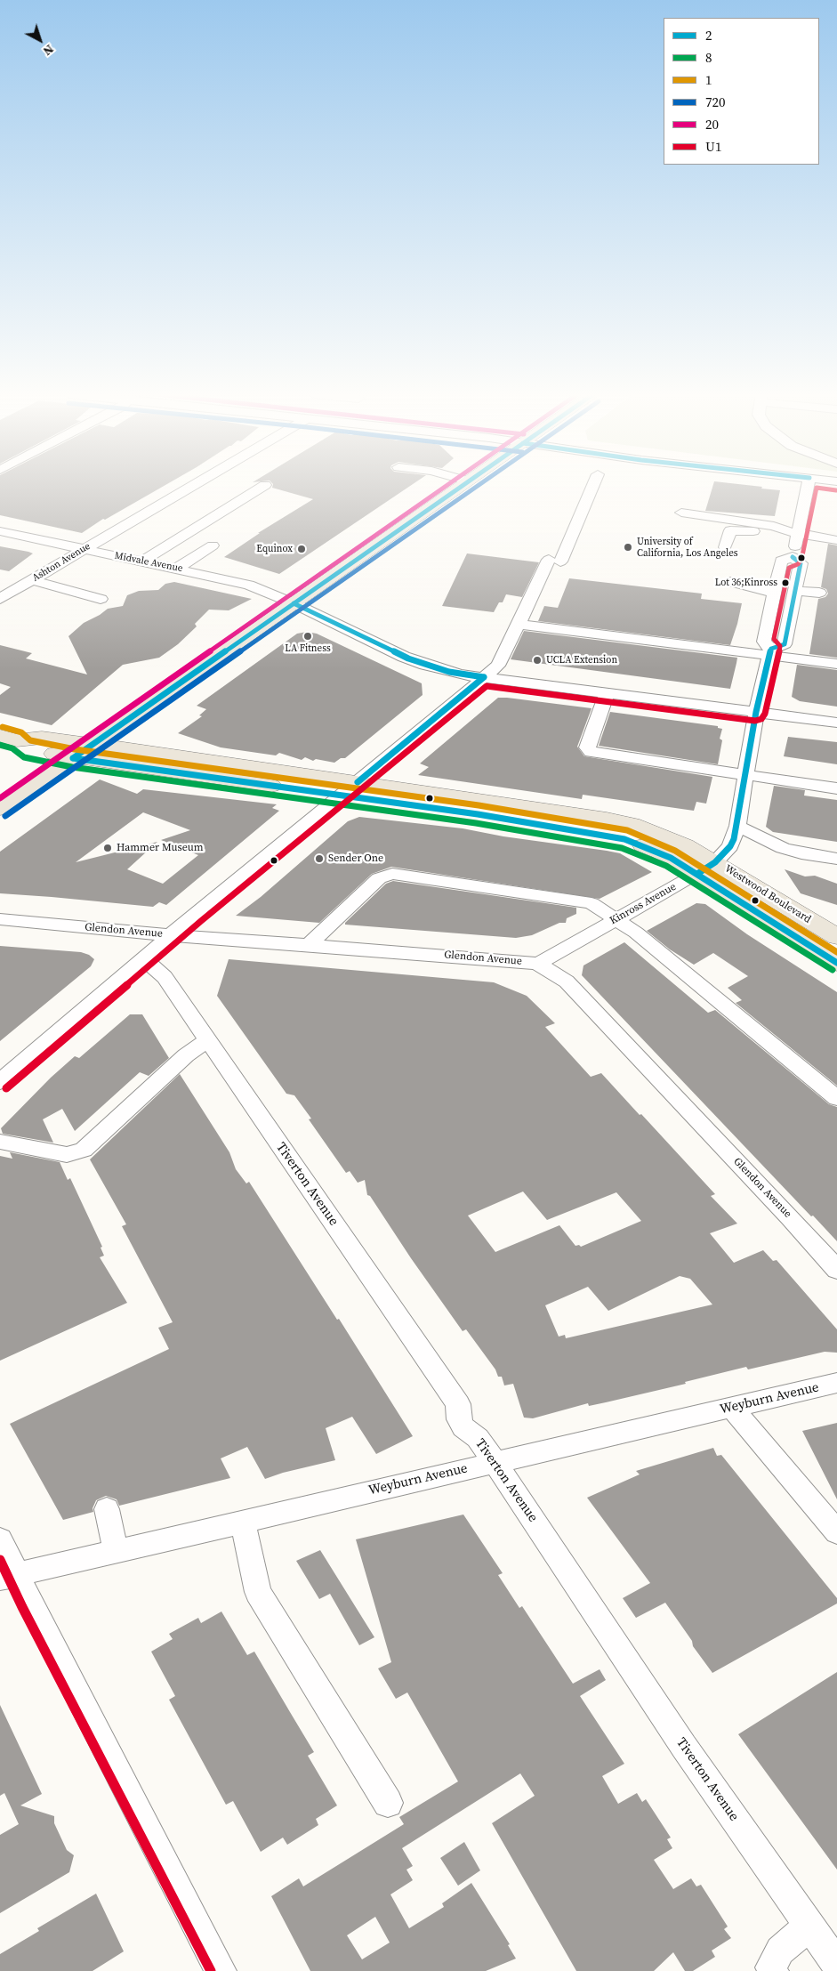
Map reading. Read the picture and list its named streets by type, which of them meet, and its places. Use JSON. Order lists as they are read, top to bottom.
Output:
{
  "streets": {
    "main road": ["Westwood Boulevard"],
    "street": [
      "Ashton Avenue",
      "Midvale Avenue",
      "Kinross Avenue",
      "Glendon Avenue",
      "Tiverton Avenue",
      "Weyburn Avenue"
    ]
  },
  "crossings": [
    ["Ashton Avenue", "Midvale Avenue"],
    ["Midvale Avenue", "Kinross Avenue"],
    ["Westwood Boulevard", "Kinross Avenue"],
    ["Kinross Avenue", "Glendon Avenue"],
    ["Tiverton Avenue", "Weyburn Avenue"]
  ],
  "places": [
    "University of California, Los Angeles",
    "Equinox",
    "Lot 36;Kinross",
    "LA Fitness",
    "UCLA Extension",
    "Hammer Museum",
    "Sender One"
  ],
  "lines": [
    "transit line 2",
    "transit line 720",
    "transit line 20",
    "transit line U1",
    "transit line 1",
    "transit line 8"
  ],
  "legend": [
    "2",
    "8",
    "1",
    "720",
    "20",
    "U1"
  ],
  "north": "bottom right"
}
